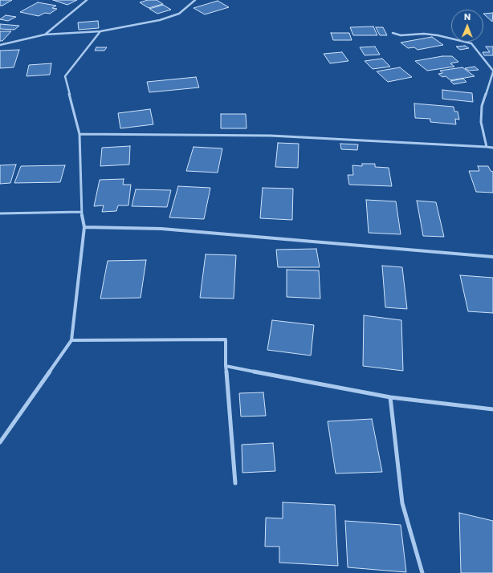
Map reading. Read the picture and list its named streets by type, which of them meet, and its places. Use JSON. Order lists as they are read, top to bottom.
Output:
{
  "north": "top"
}
